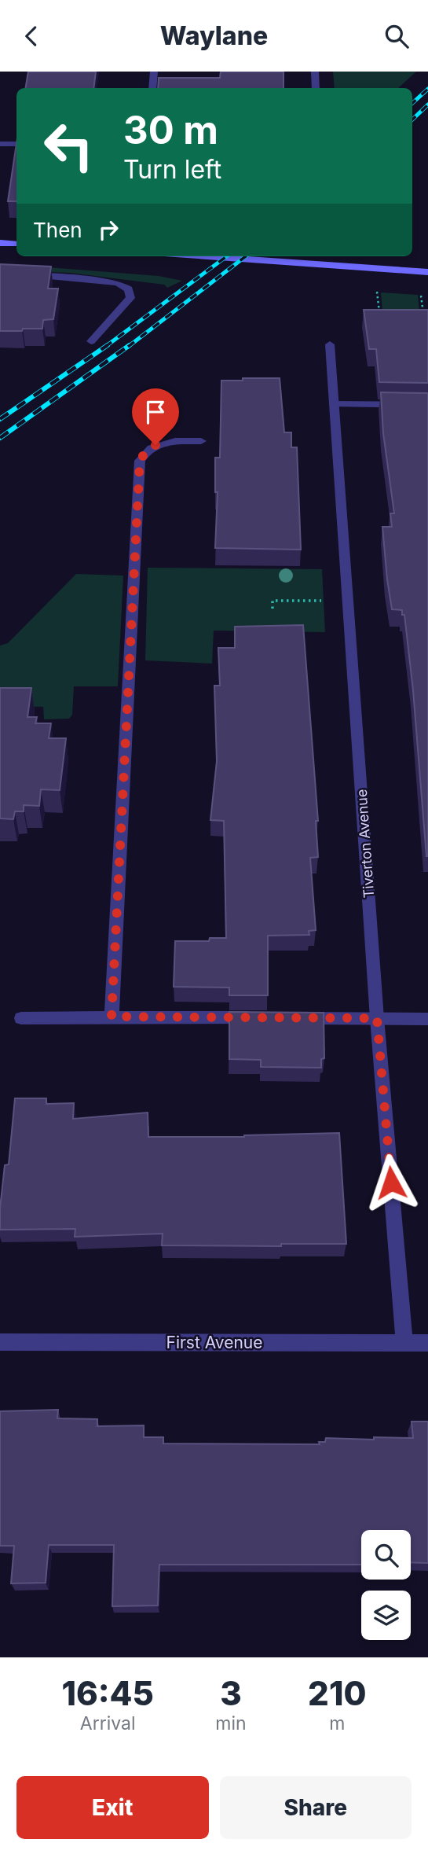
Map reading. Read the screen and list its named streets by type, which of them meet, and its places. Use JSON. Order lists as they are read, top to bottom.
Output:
{
  "streets": {
    "street": ["Tiverton Avenue", "First Avenue"]
  },
  "crossings": [
    ["Tiverton Avenue", "First Avenue"]
  ],
  "page": {
    "header": "Waylane",
    "turn": ["30 m", "Turn left"],
    "then": "Then",
    "eta": [
      "16:45",
      "Arrival",
      "3",
      "min",
      "210",
      "m"
    ],
    "buttons": ["Exit", "Share"]
  }
}
